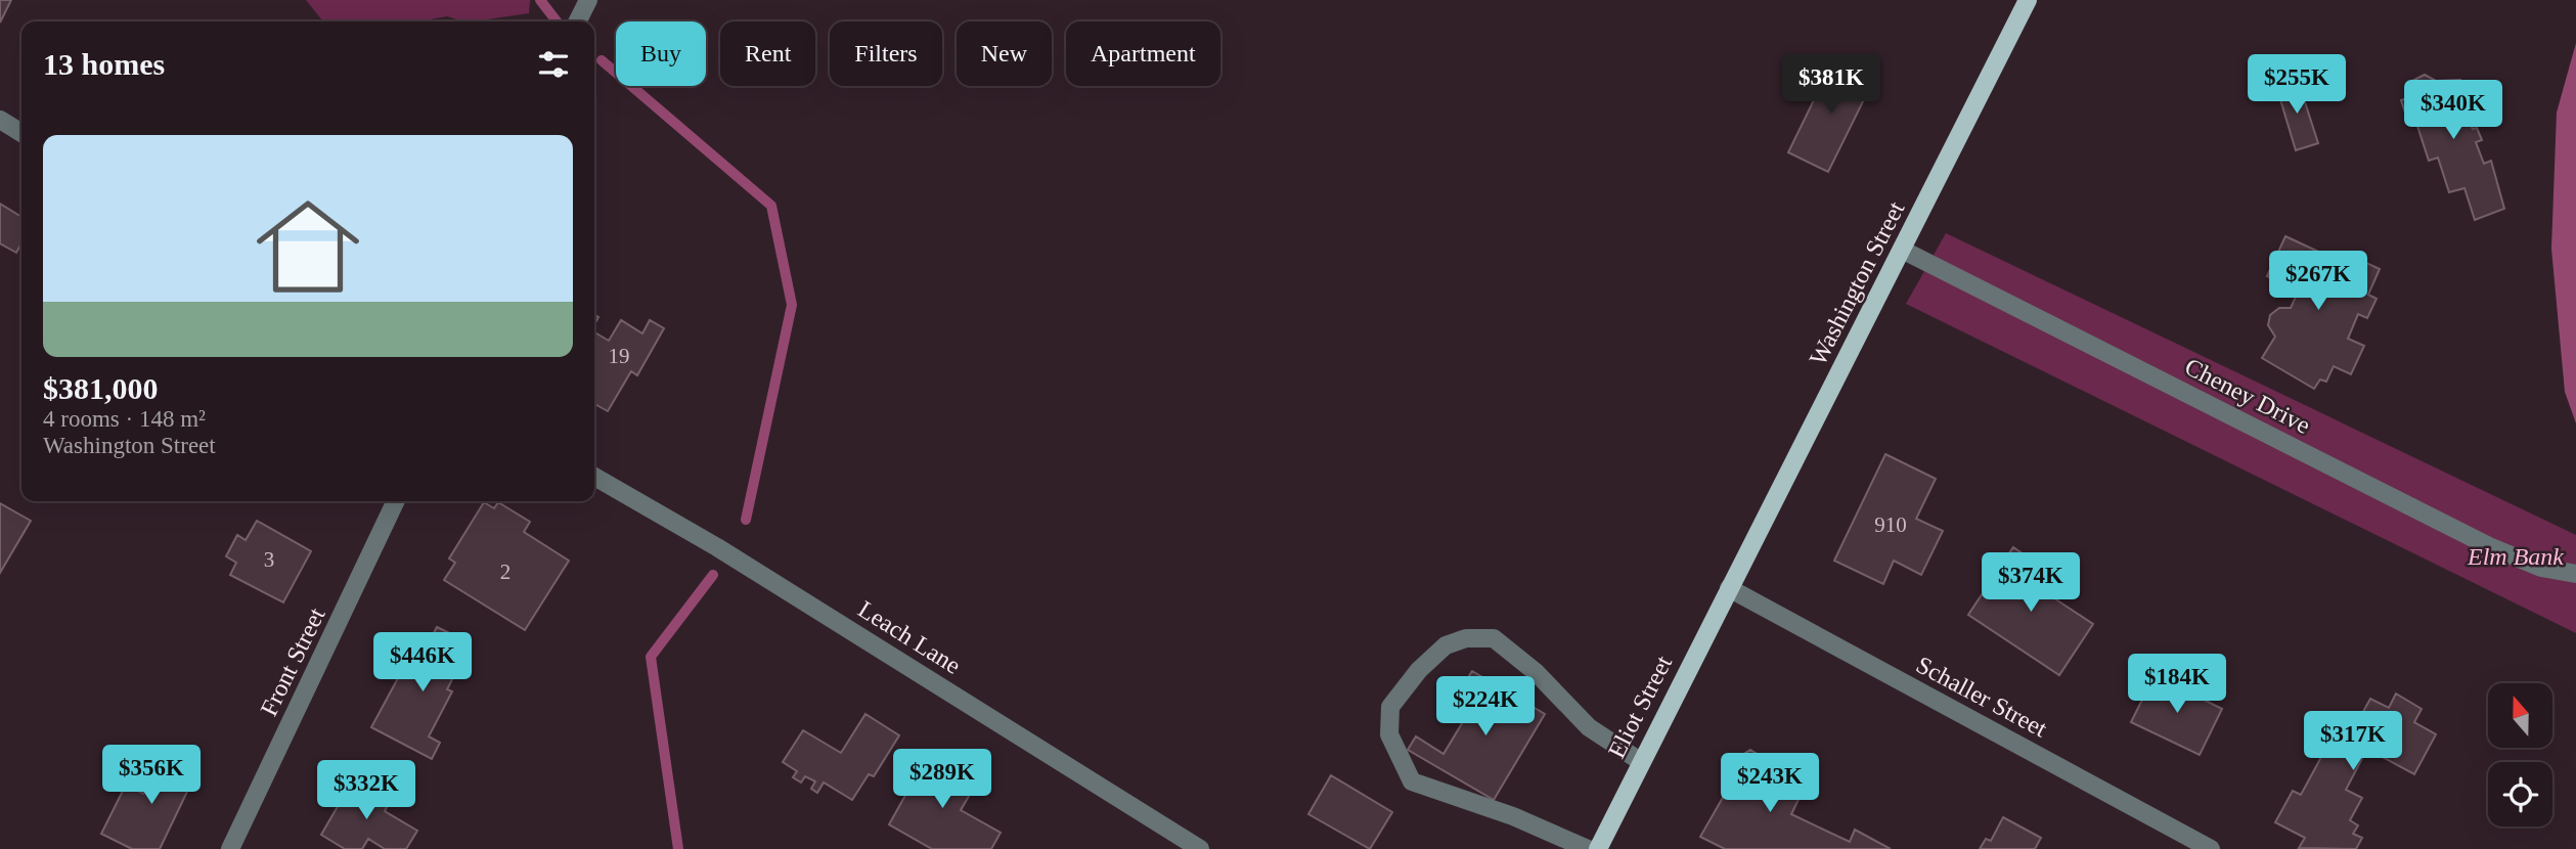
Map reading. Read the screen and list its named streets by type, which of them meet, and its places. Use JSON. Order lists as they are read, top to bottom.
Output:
{
  "streets": {
    "main road": ["Washington Street", "Eliot Street"],
    "street": [
      "Cheney Drive",
      "Leach Lane",
      "Front Street",
      "Schaller Street"
    ]
  },
  "crossings": [
    ["Washington Street", "Cheney Drive"],
    ["Washington Street", "Schaller Street"],
    ["Washington Street", "Eliot Street"],
    ["Schaller Street", "Eliot Street"]
  ],
  "parks": ["Elm Bank"],
  "house_numbers": [
    "19",
    "910",
    "3",
    "2"
  ],
  "north": "top",
  "page": {
    "chip": [
      "Buy",
      "Rent",
      "Filters",
      "New",
      "Apartment"
    ],
    "heading": "13 homes",
    "price": [
      "$381K",
      "$255K",
      "$340K",
      "$267K",
      "$374K",
      "$446K",
      "$184K",
      "$224K",
      "$317K",
      "$356K",
      "$289K",
      "$243K",
      "$332K"
    ],
    "list": [
      {
        "name": "$381,000",
        "note": "4 rooms · 148 m² · Washington Street"
      }
    ]
  }
}
